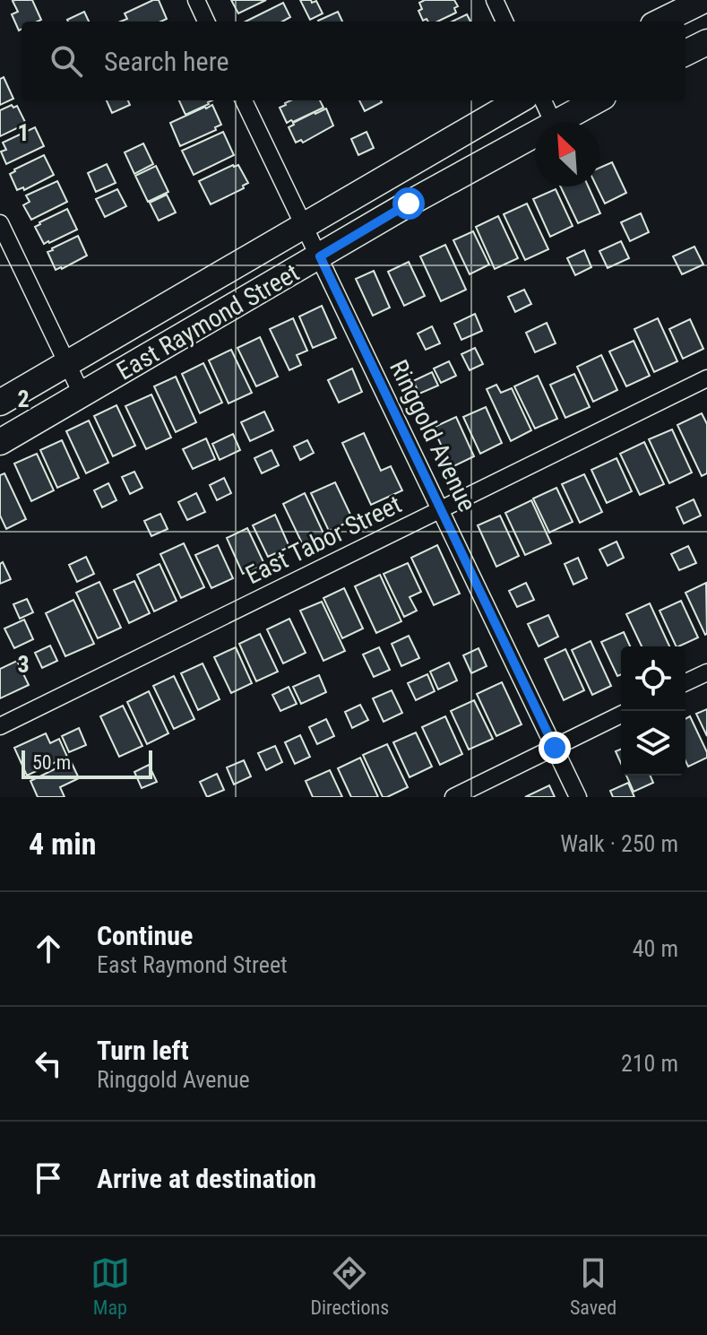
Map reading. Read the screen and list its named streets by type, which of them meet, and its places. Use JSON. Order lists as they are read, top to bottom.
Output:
{
  "streets": {
    "main road": ["East Raymond Street"],
    "street": ["Ringgold Avenue", "East Tabor Street"]
  },
  "crossings": [
    ["East Raymond Street", "Ringgold Avenue"],
    ["Ringgold Avenue", "East Tabor Street"]
  ],
  "scale_bar": "50 m",
  "north": "top left",
  "page": {
    "search": "Search here",
    "scale": "50 m",
    "heading": ["4 min", "Walk · 250 m"],
    "list": [
      ["Continue", "East Raymond Street", "40 m"],
      ["Turn left", "Ringgold Avenue", "210 m"],
      "Arrive at destination"
    ],
    "nav": ["Map", "Directions", "Saved"]
  },
  "grid": {
    "rows": ["1", "2", "3"]
  }
}
